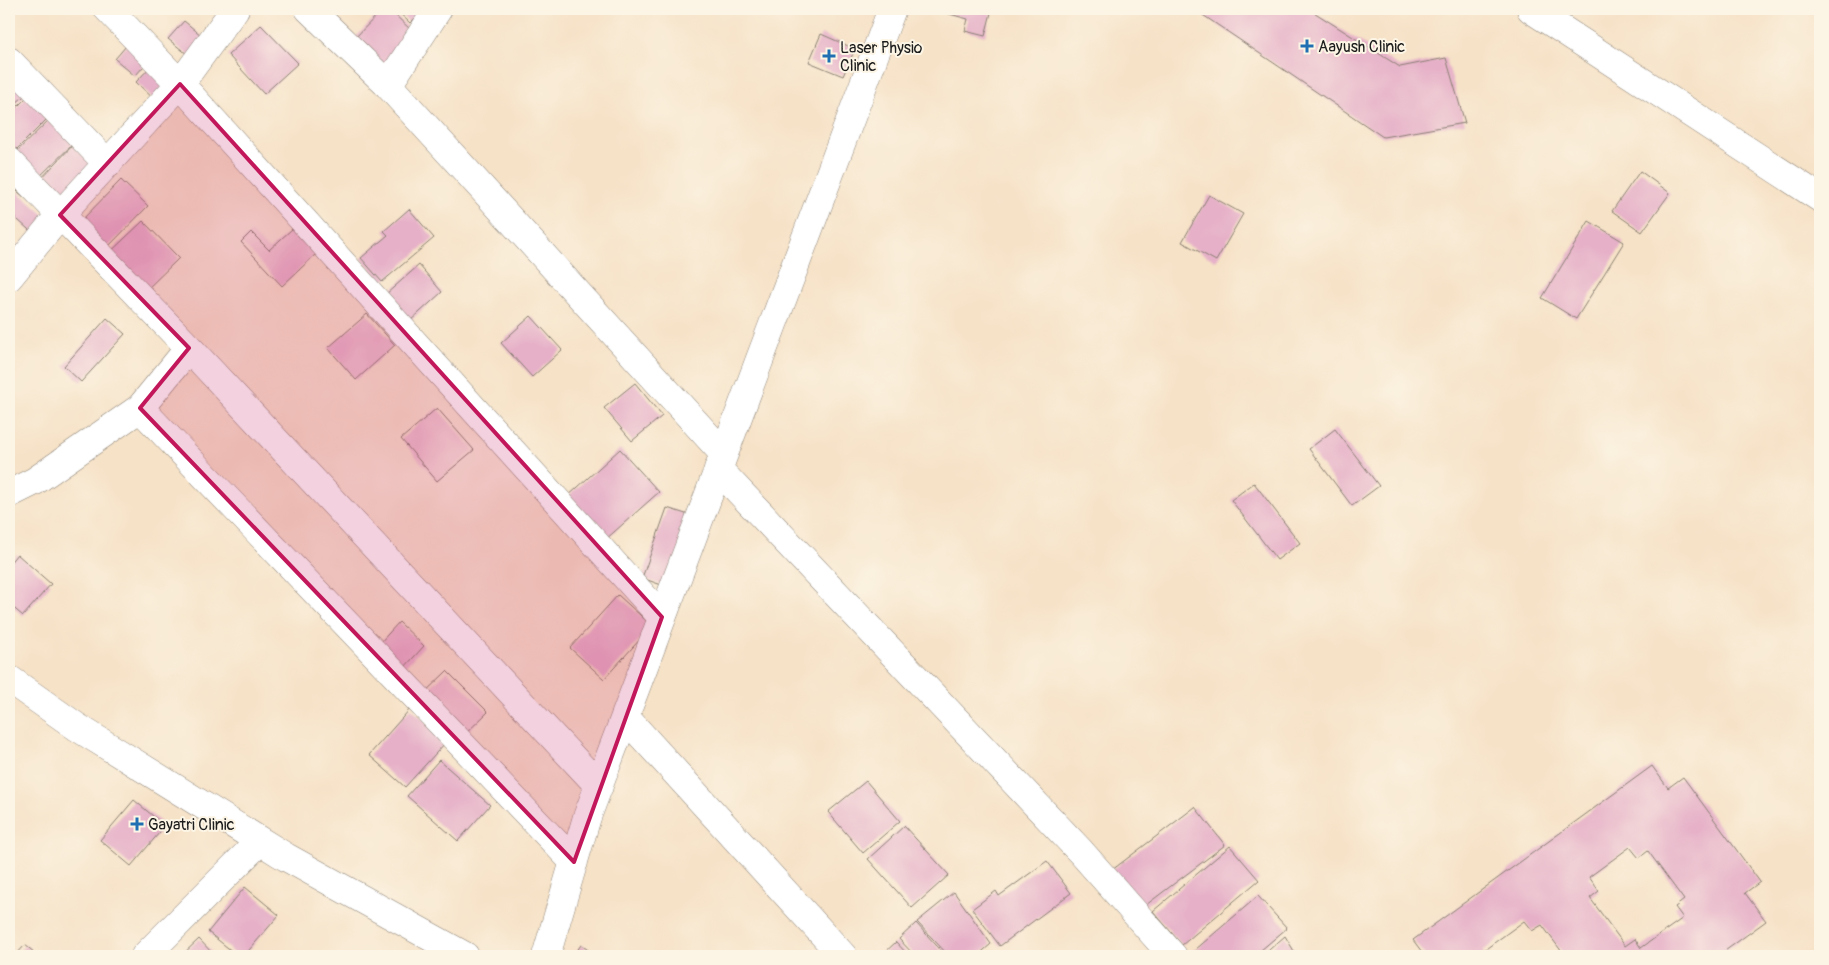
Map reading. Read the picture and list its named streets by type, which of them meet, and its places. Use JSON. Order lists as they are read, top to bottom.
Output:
{
  "places": {
    "health": ["Aayush Clinic", "Laser Physio Clinic", "Gayatri Clinic"]
  }
}
